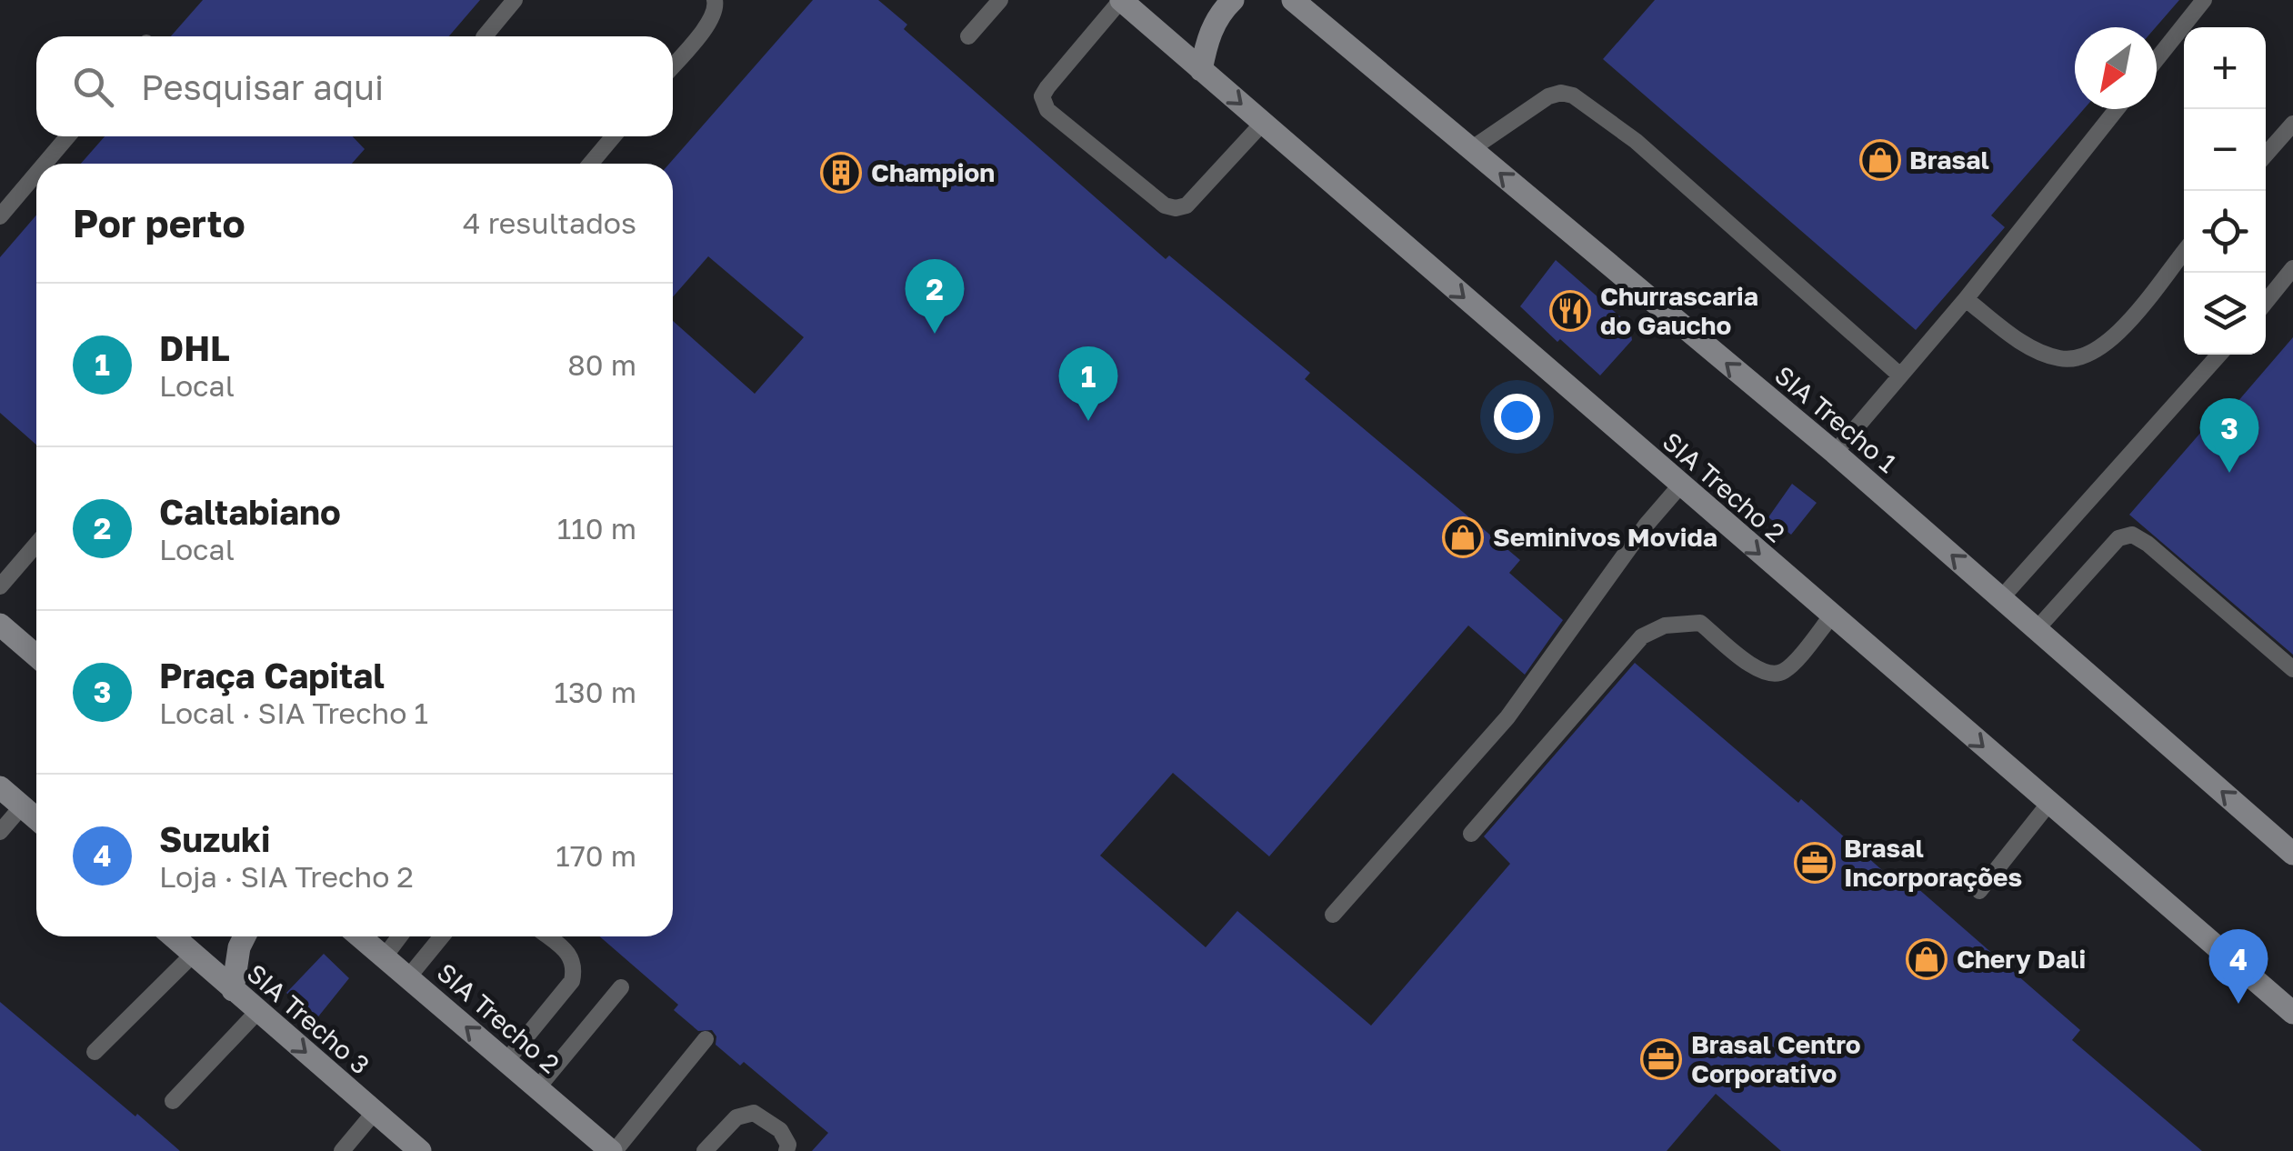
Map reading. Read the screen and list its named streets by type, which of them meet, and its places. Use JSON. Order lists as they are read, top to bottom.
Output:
{
  "streets": {
    "main road": ["SIA Trecho 1", "SIA Trecho 2", "SIA Trecho 3"]
  },
  "one_way": ["SIA Trecho 1", "SIA Trecho 3"],
  "places": {
    "shop": ["Brasal", "Seminivos Movida", "Chery Dali"],
    "building": ["Champion"],
    "restaurant": ["Churrascaria do Gaucho"],
    "office": ["Brasal Incorporações", "Brasal Centro Corporativo"]
  },
  "north": "bottom left",
  "page": {
    "map_buttons": ["+", "−"],
    "search": "Pesquisar aqui",
    "heading": ["Por perto", "4 resultados"],
    "pins": [
      "2",
      "1",
      "3",
      "4"
    ],
    "list": [
      {
        "mark": "1",
        "name": "DHL",
        "note": "Local",
        "value": "80 m"
      },
      {
        "mark": "2",
        "name": "Caltabiano",
        "note": "Local",
        "value": "110 m"
      },
      {
        "mark": "3",
        "name": "Praça Capital",
        "note": "Local · SIA Trecho 1",
        "value": "130 m"
      },
      {
        "mark": "4",
        "name": "Suzuki",
        "note": "Loja · SIA Trecho 2",
        "value": "170 m"
      }
    ]
  }
}
